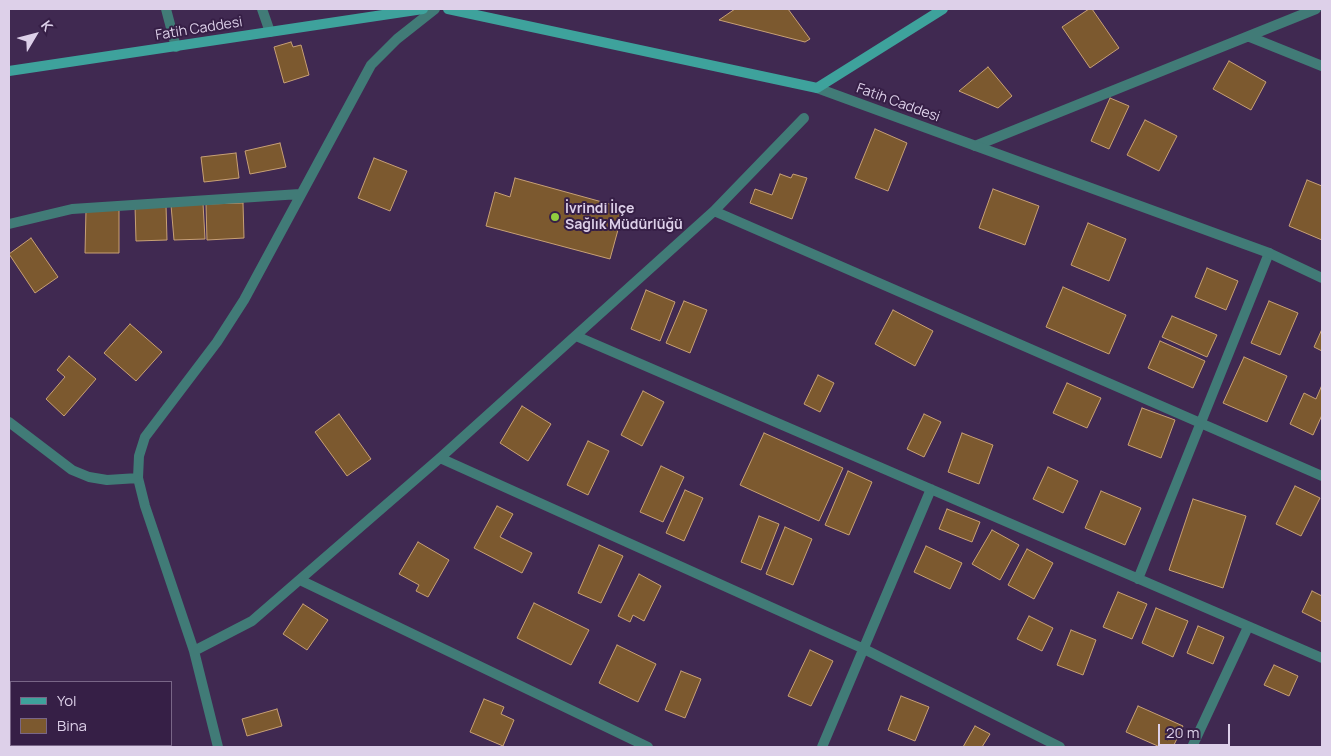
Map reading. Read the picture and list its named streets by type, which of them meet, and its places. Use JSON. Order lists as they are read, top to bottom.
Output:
{
  "streets": {
    "main road": ["Fatih Caddesi"]
  },
  "places": ["İvrindi İlçe Sağlık Müdürlüğü"],
  "legend": ["Yol", "Bina"],
  "scale_bar": "20 m",
  "north": "top right"
}
